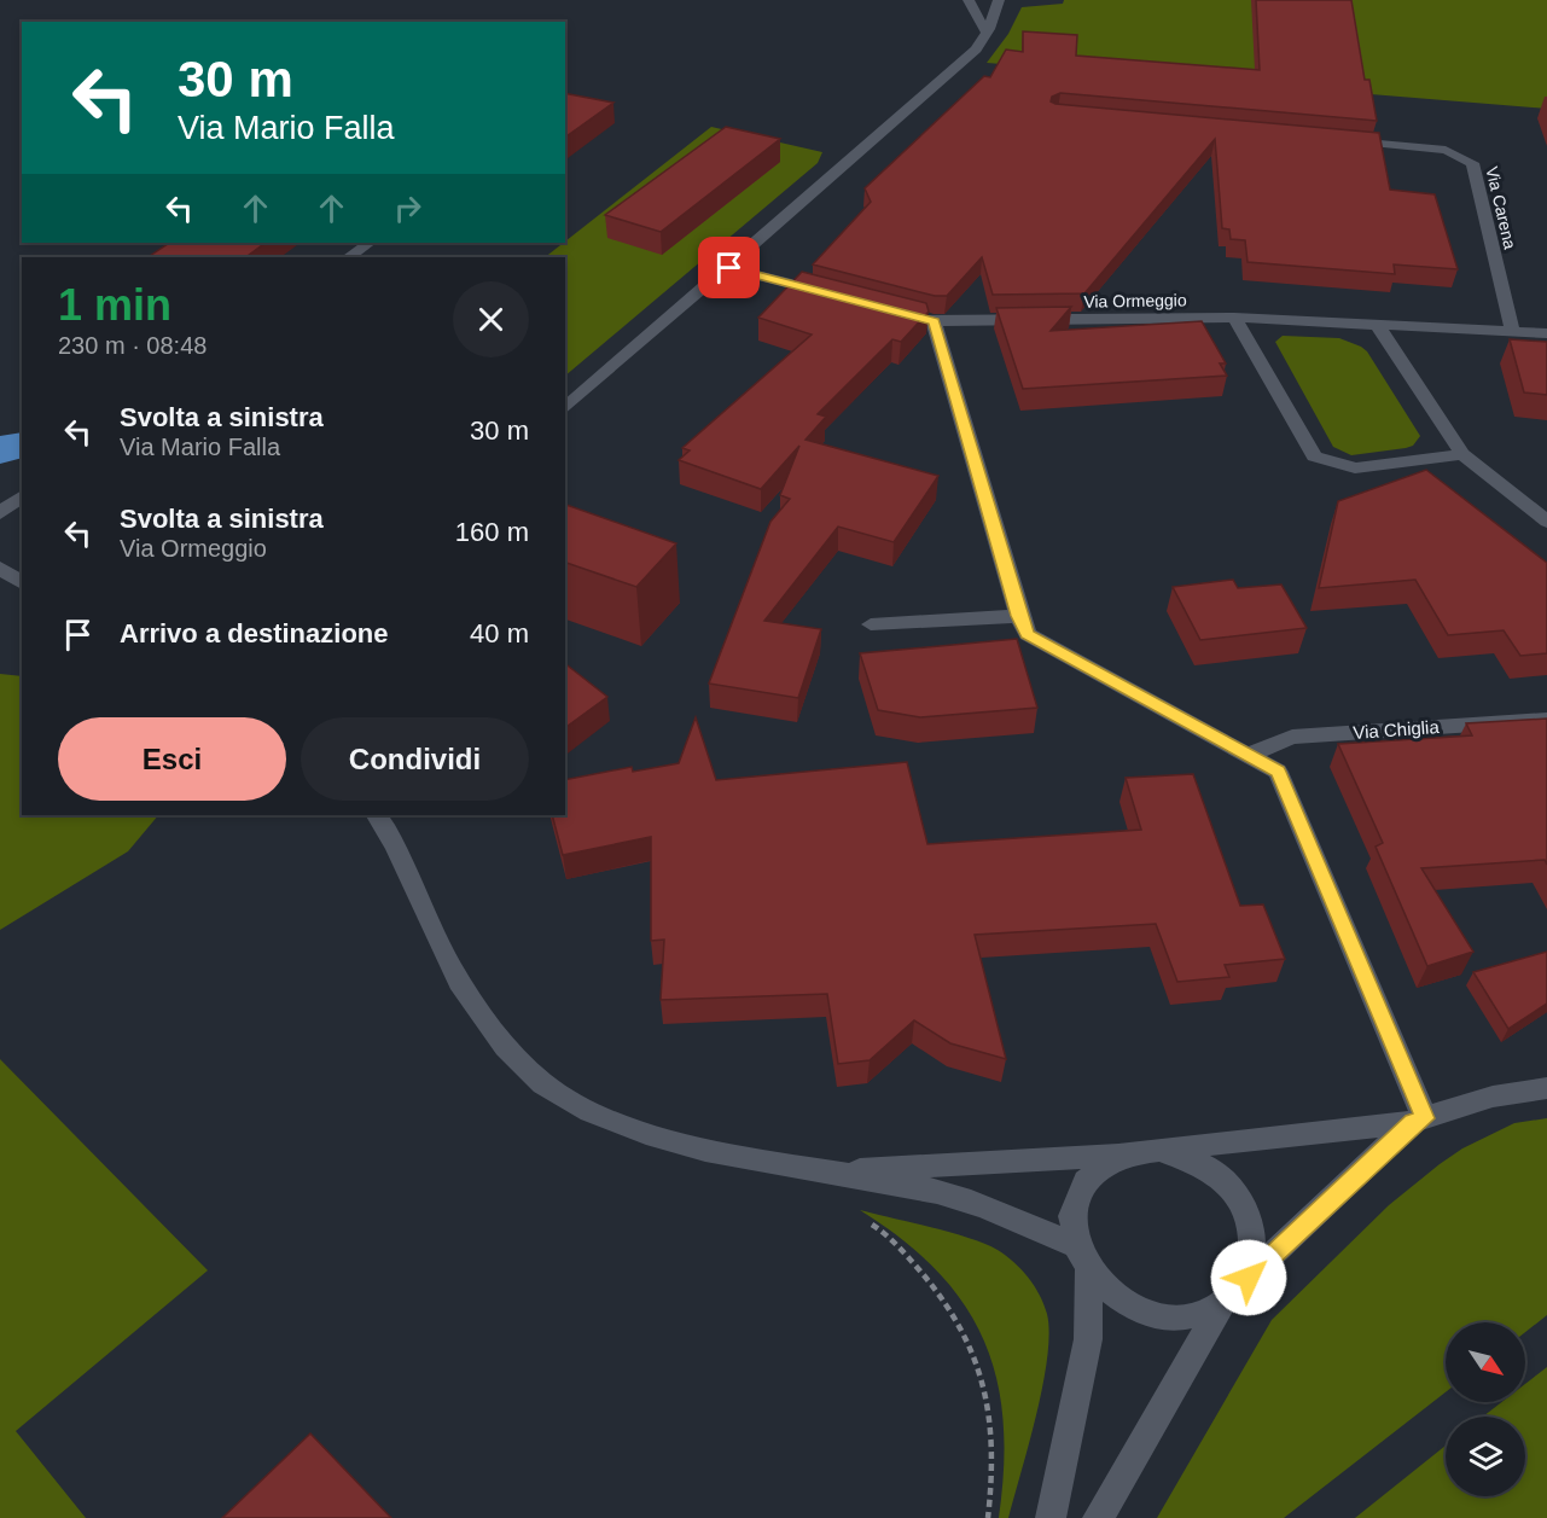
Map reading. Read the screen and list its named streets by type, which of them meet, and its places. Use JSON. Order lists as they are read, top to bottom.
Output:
{
  "streets": {
    "street": ["Via Carena", "Via Ormeggio", "Via Chiglia"]
  },
  "crossings": [
    ["Via Carena", "Via Ormeggio"]
  ],
  "north": "bottom right",
  "page": {
    "turn": ["30 m", "Via Mario Falla"],
    "heading": ["1 min", "230 m · 08:48"],
    "list": [
      {
        "name": "Svolta a sinistra",
        "note": "Via Mario Falla",
        "value": "30 m"
      },
      {
        "name": "Svolta a sinistra",
        "note": "Via Ormeggio",
        "value": "160 m"
      },
      {
        "name": "Arrivo a destinazione",
        "value": "40 m"
      }
    ],
    "buttons": ["Esci", "Condividi"]
  }
}
